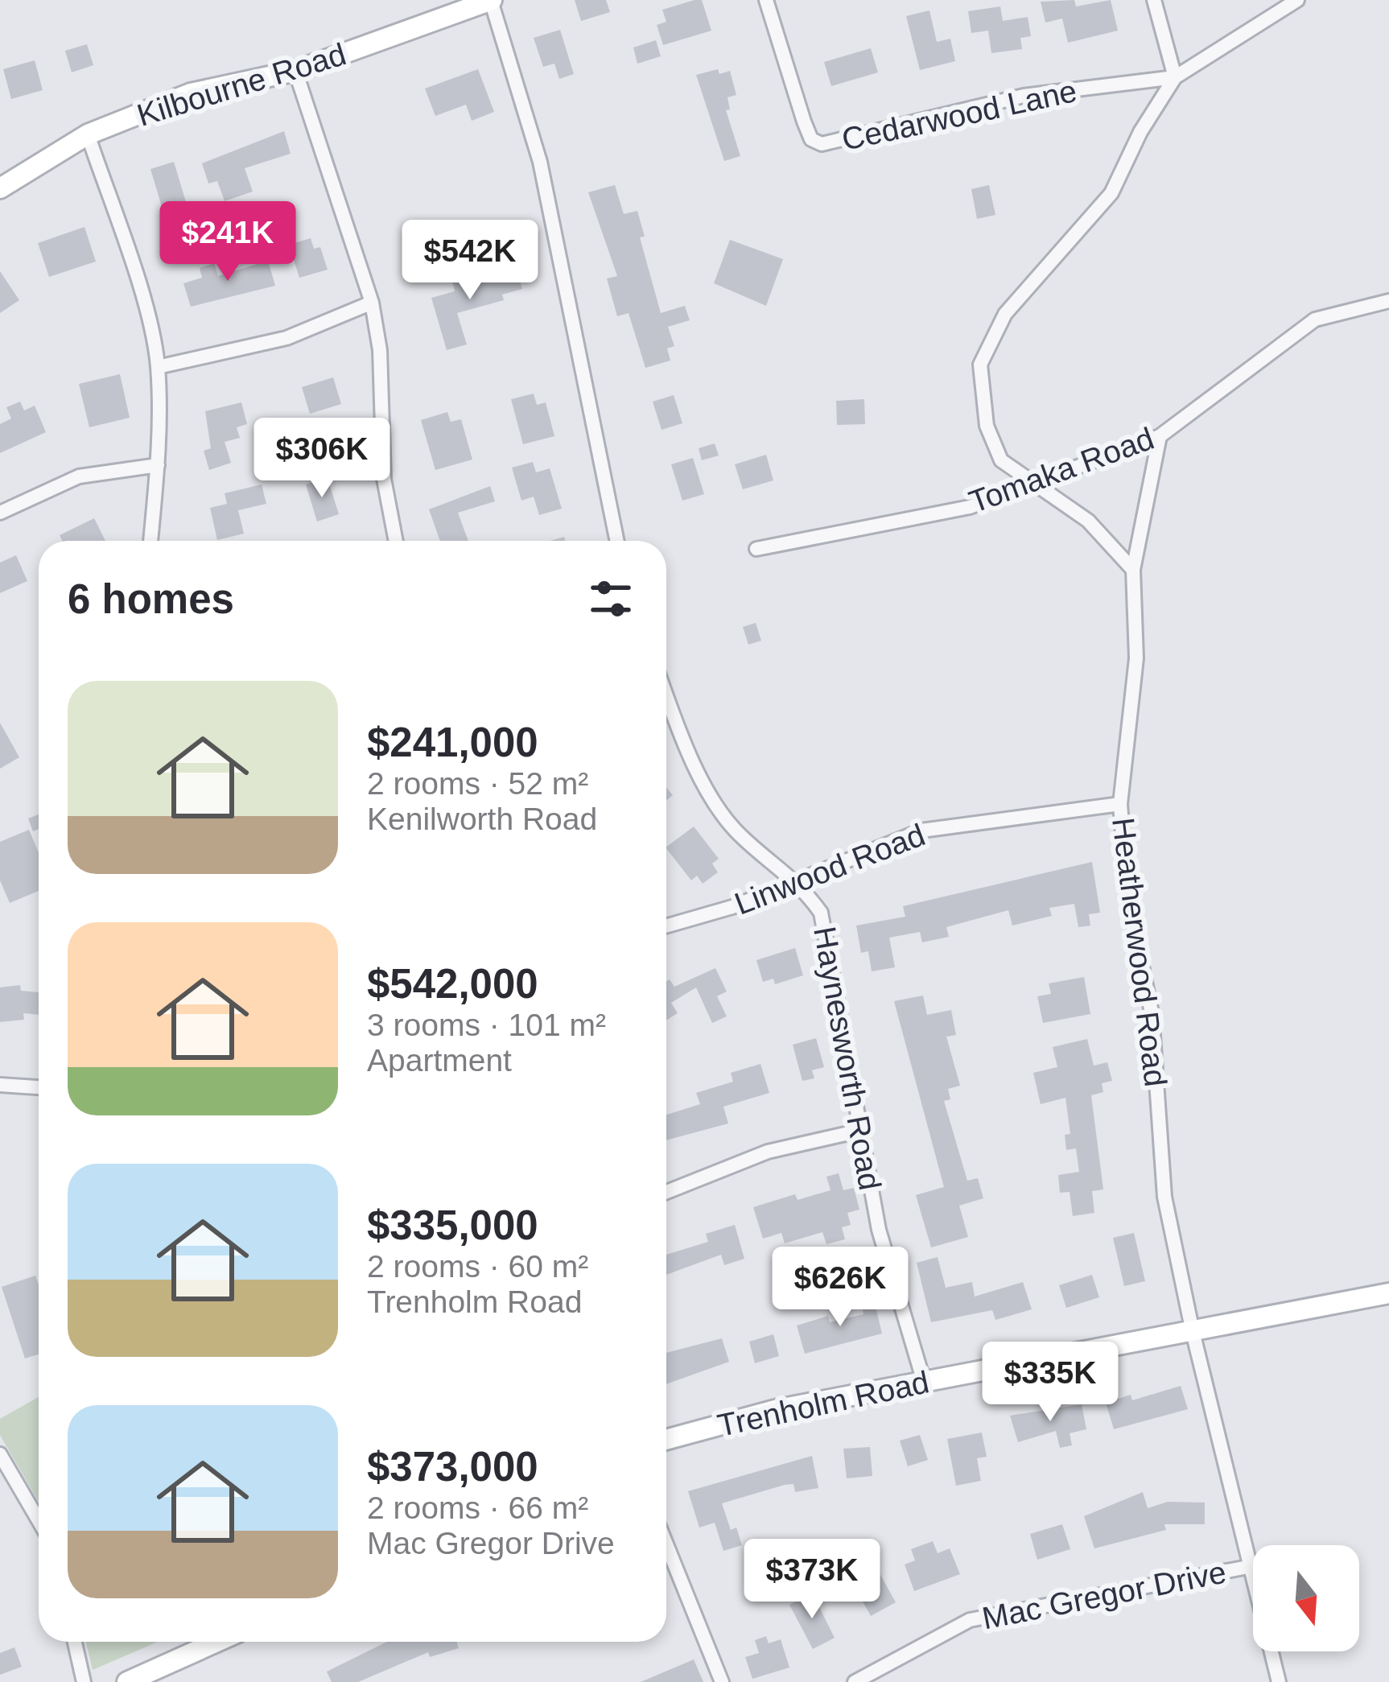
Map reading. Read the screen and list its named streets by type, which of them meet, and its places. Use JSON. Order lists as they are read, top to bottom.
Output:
{
  "streets": {
    "main road": ["Kilbourne Road", "Trenholm Road"],
    "street": [
      "Cedarwood Lane",
      "Tomaka Road",
      "Linwood Road",
      "Heatherwood Road",
      "Haynesworth Road",
      "Mac Gregor Drive"
    ]
  },
  "crossings": [
    ["Tomaka Road", "Heatherwood Road"],
    ["Linwood Road", "Heatherwood Road"],
    ["Linwood Road", "Haynesworth Road"],
    ["Heatherwood Road", "Trenholm Road"],
    ["Heatherwood Road", "Mac Gregor Drive"],
    ["Haynesworth Road", "Trenholm Road"]
  ],
  "north": "bottom",
  "page": {
    "price": [
      "$241K",
      "$542K",
      "$306K",
      "$626K",
      "$335K",
      "$373K"
    ],
    "heading": "6 homes",
    "list": [
      {
        "name": "$241,000",
        "note": "2 rooms · 52 m² · Kenilworth Road"
      },
      {
        "name": "$542,000",
        "note": "3 rooms · 101 m² · Apartment"
      },
      {
        "name": "$335,000",
        "note": "2 rooms · 60 m² · Trenholm Road"
      },
      {
        "name": "$373,000",
        "note": "2 rooms · 66 m² · Mac Gregor Drive"
      }
    ]
  }
}
